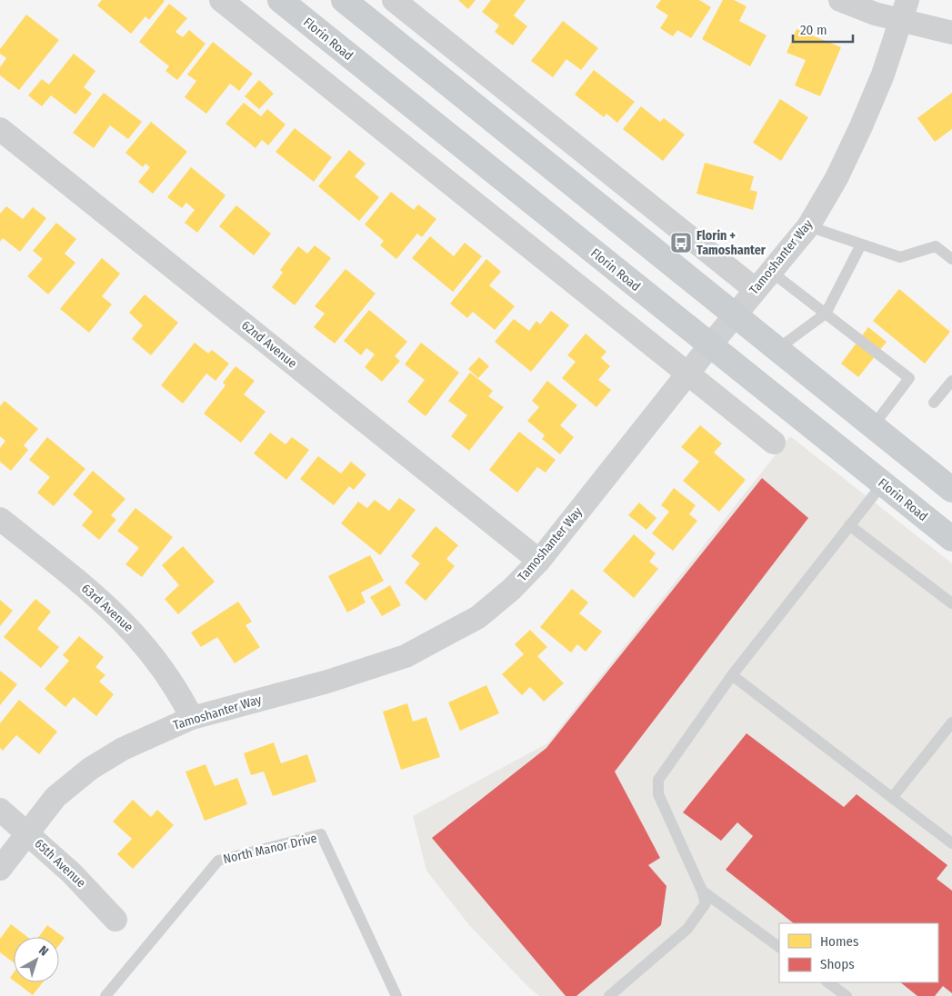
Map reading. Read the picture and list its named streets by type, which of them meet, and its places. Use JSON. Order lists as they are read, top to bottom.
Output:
{
  "streets": {
    "main road": ["Florin Road"],
    "street": [
      "Tamoshanter Way",
      "62nd Avenue",
      "63rd Avenue",
      "65th Avenue"
    ],
    "lane": ["North Manor Drive"]
  },
  "crossings": [
    ["Florin Road", "Tamoshanter Way"],
    ["Tamoshanter Way", "62nd Avenue"],
    ["Tamoshanter Way", "63rd Avenue"],
    ["Tamoshanter Way", "65th Avenue"]
  ],
  "places": {
    "bus stop": ["Florin + Tamoshanter"]
  },
  "legend": ["Homes", "Shops"],
  "scale_bar": "20 m",
  "north": "top right"
}
